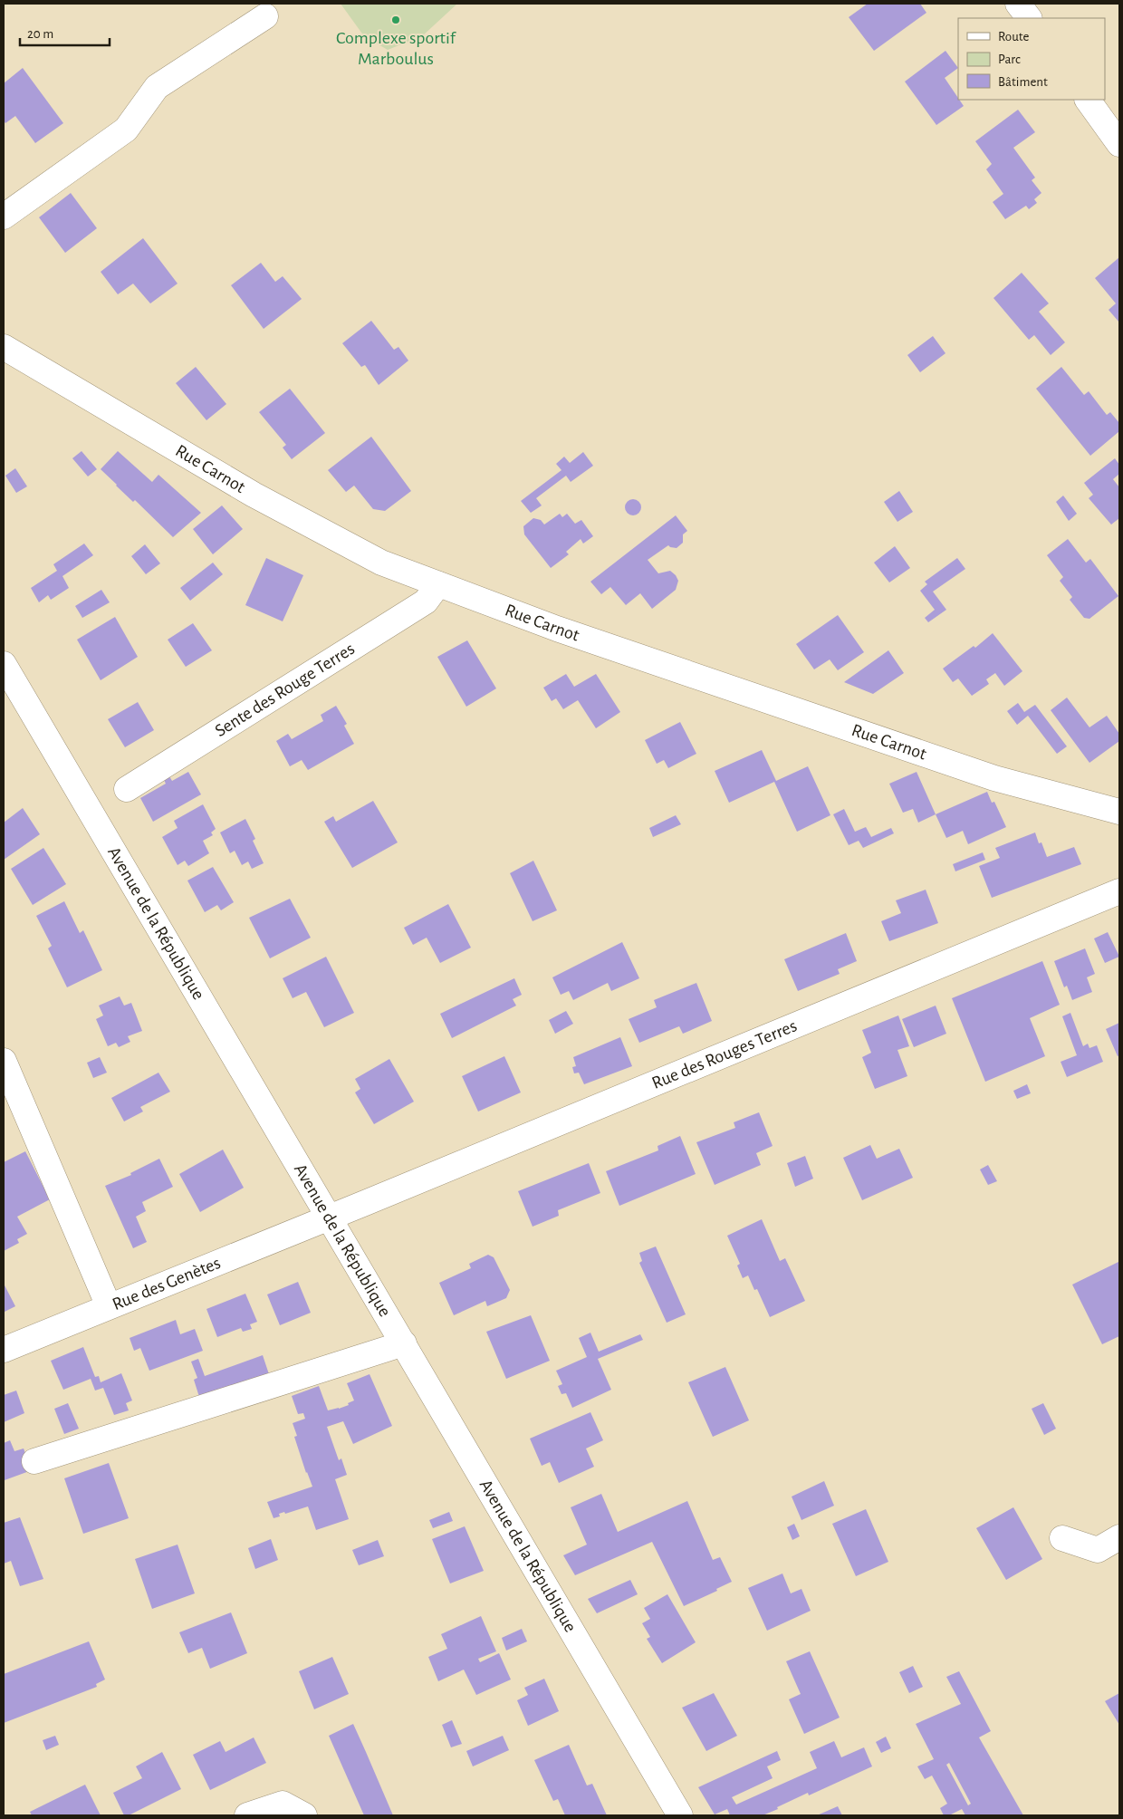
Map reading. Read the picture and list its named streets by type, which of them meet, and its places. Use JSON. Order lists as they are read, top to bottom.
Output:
{
  "streets": {
    "street": [
      "Rue Carnot",
      "Sente des Rouge Terres",
      "Avenue de la République",
      "Rue des Rouges Terres",
      "Rue des Genètes"
    ]
  },
  "crossings": [
    ["Rue Carnot", "Sente des Rouge Terres"],
    ["Avenue de la République", "Rue des Rouges Terres"],
    ["Avenue de la République", "Rue des Genètes"],
    ["Rue des Rouges Terres", "Rue des Genètes"]
  ],
  "places": ["Complexe sportif Marboulus"],
  "legend": ["Route", "Parc", "Bâtiment"],
  "scale_bar": "20 m"
}
